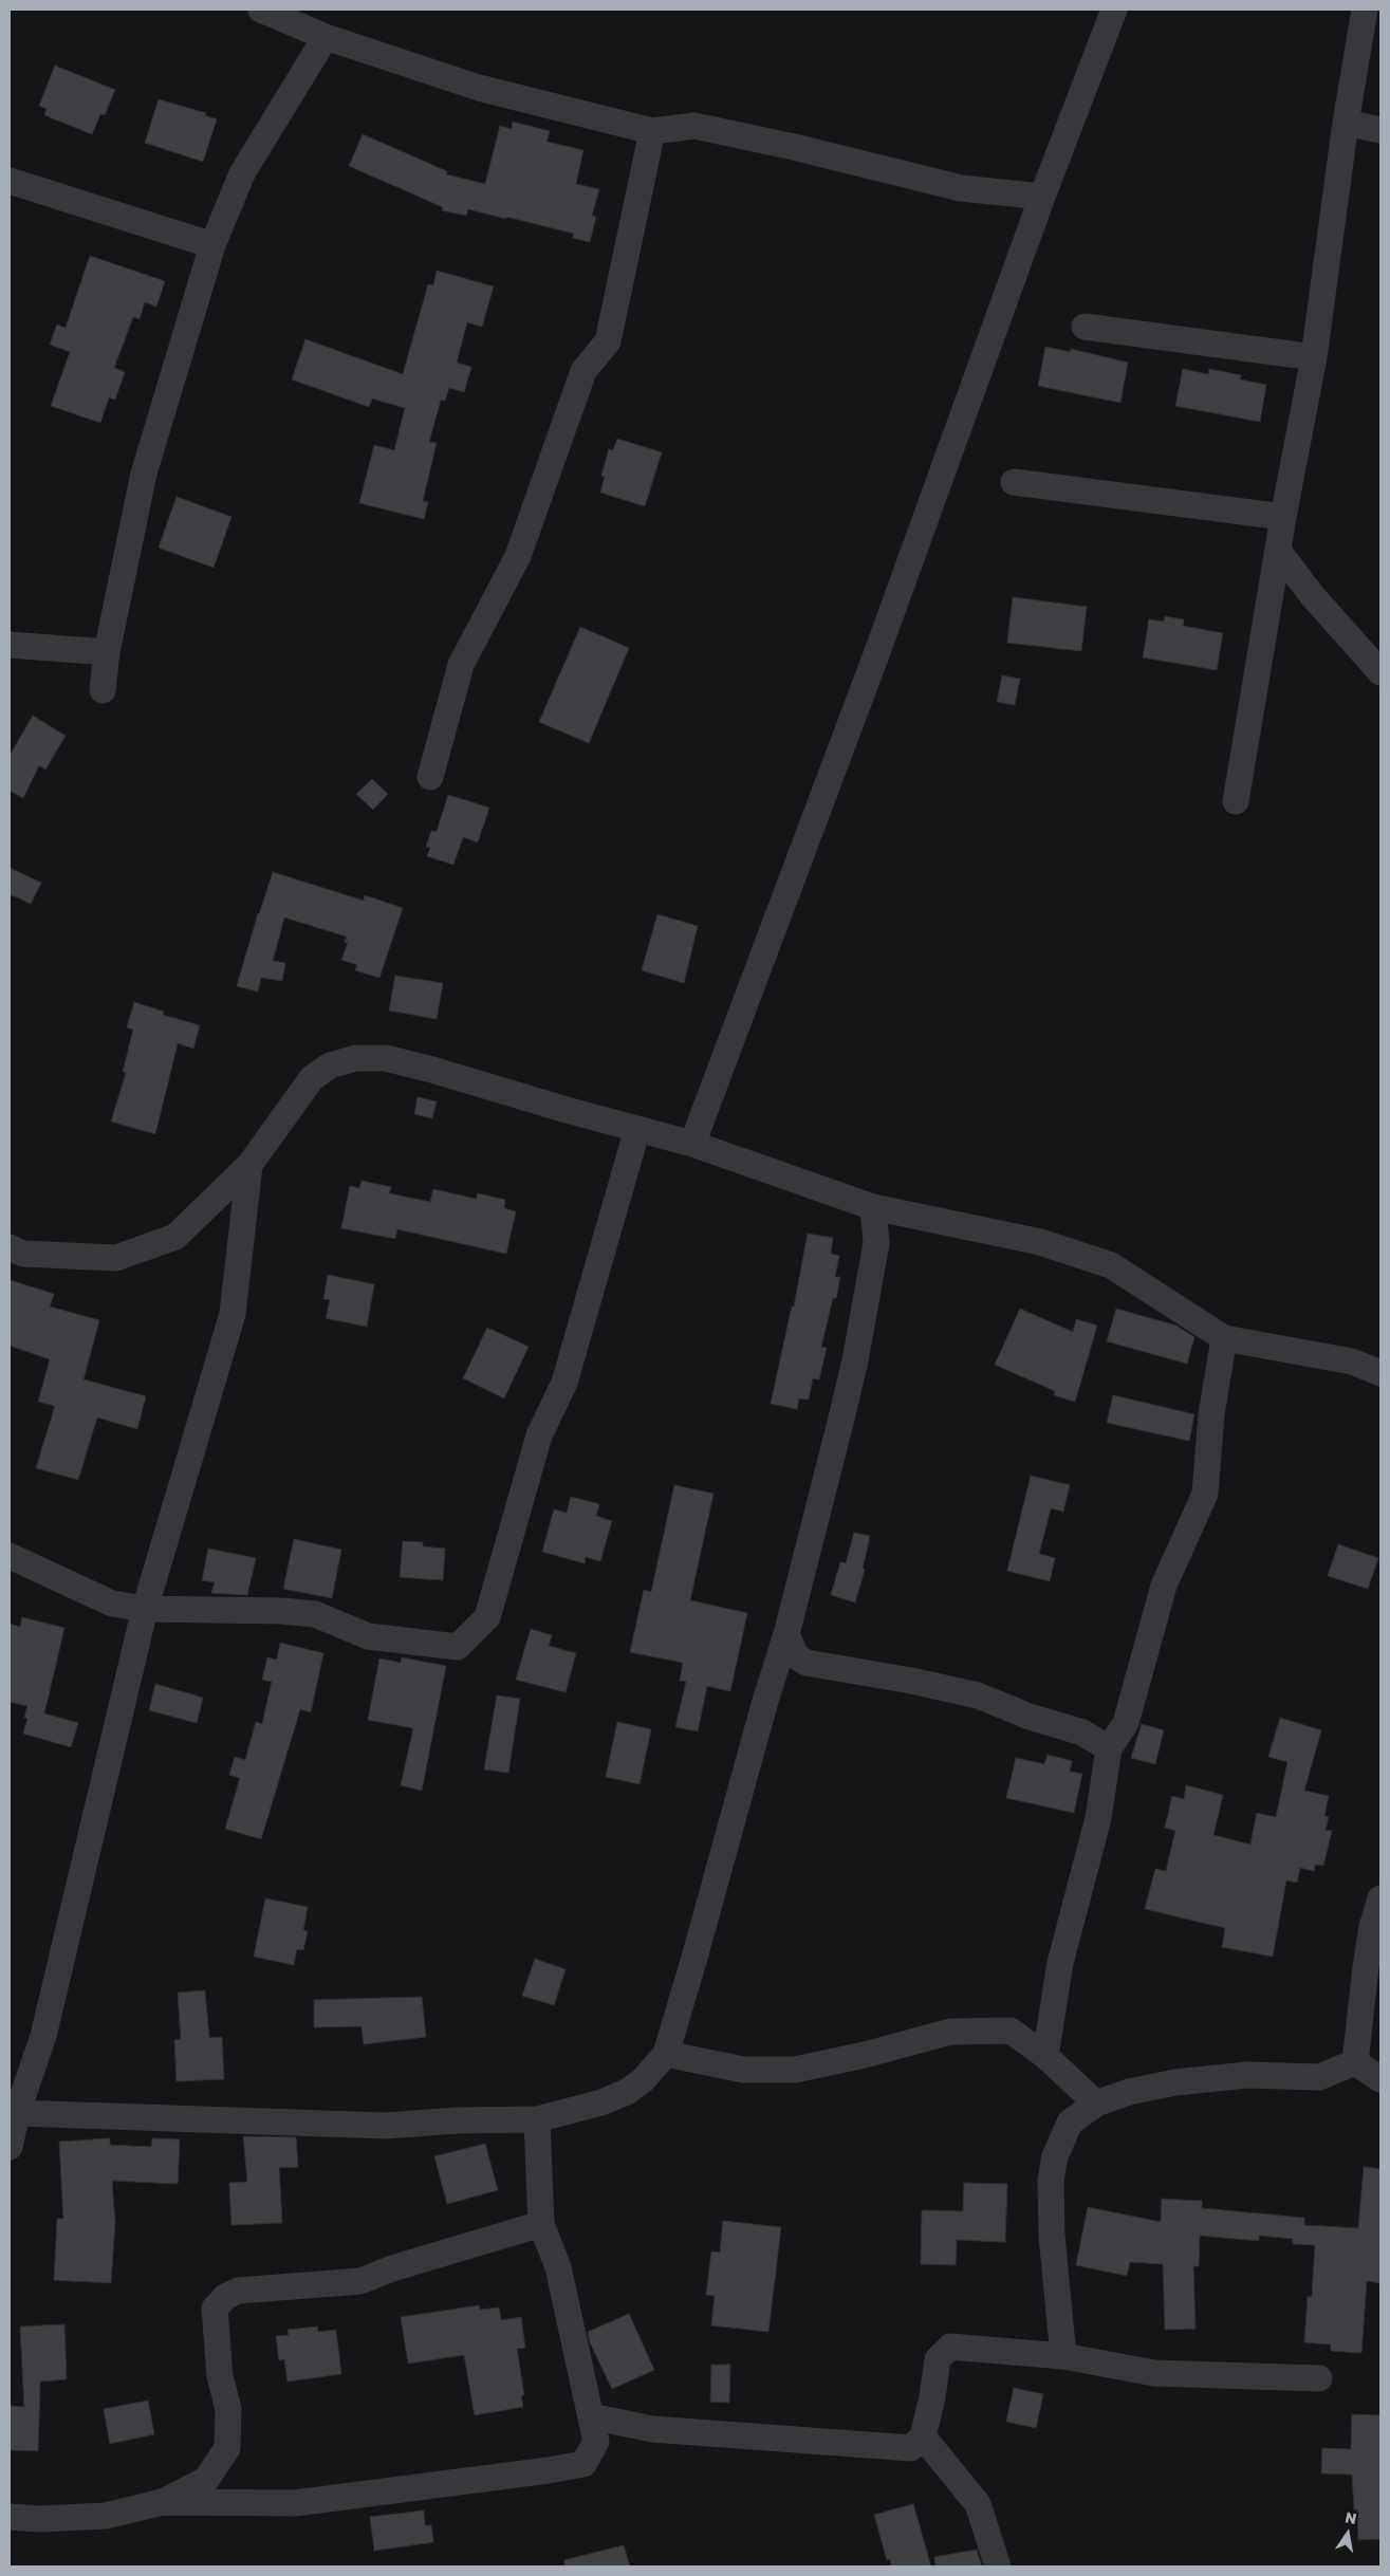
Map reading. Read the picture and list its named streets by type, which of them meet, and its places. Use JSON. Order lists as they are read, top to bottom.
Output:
{
  "north": "top"
}
